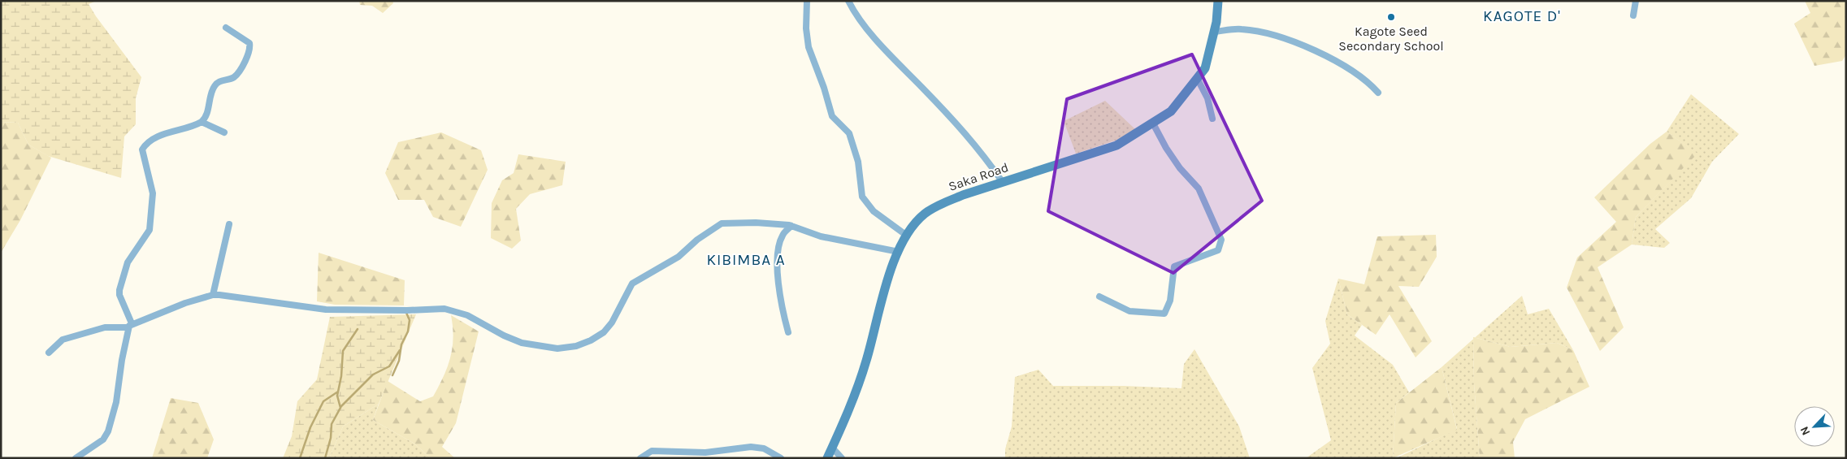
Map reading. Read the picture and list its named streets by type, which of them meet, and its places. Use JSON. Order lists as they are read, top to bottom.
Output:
{
  "streets": {
    "main road": ["Saka Road"]
  },
  "districts": ["KAGOTE D'", "KIBIMBA A"],
  "places": ["Kagote Seed Secondary School"],
  "north": "bottom left"
}
